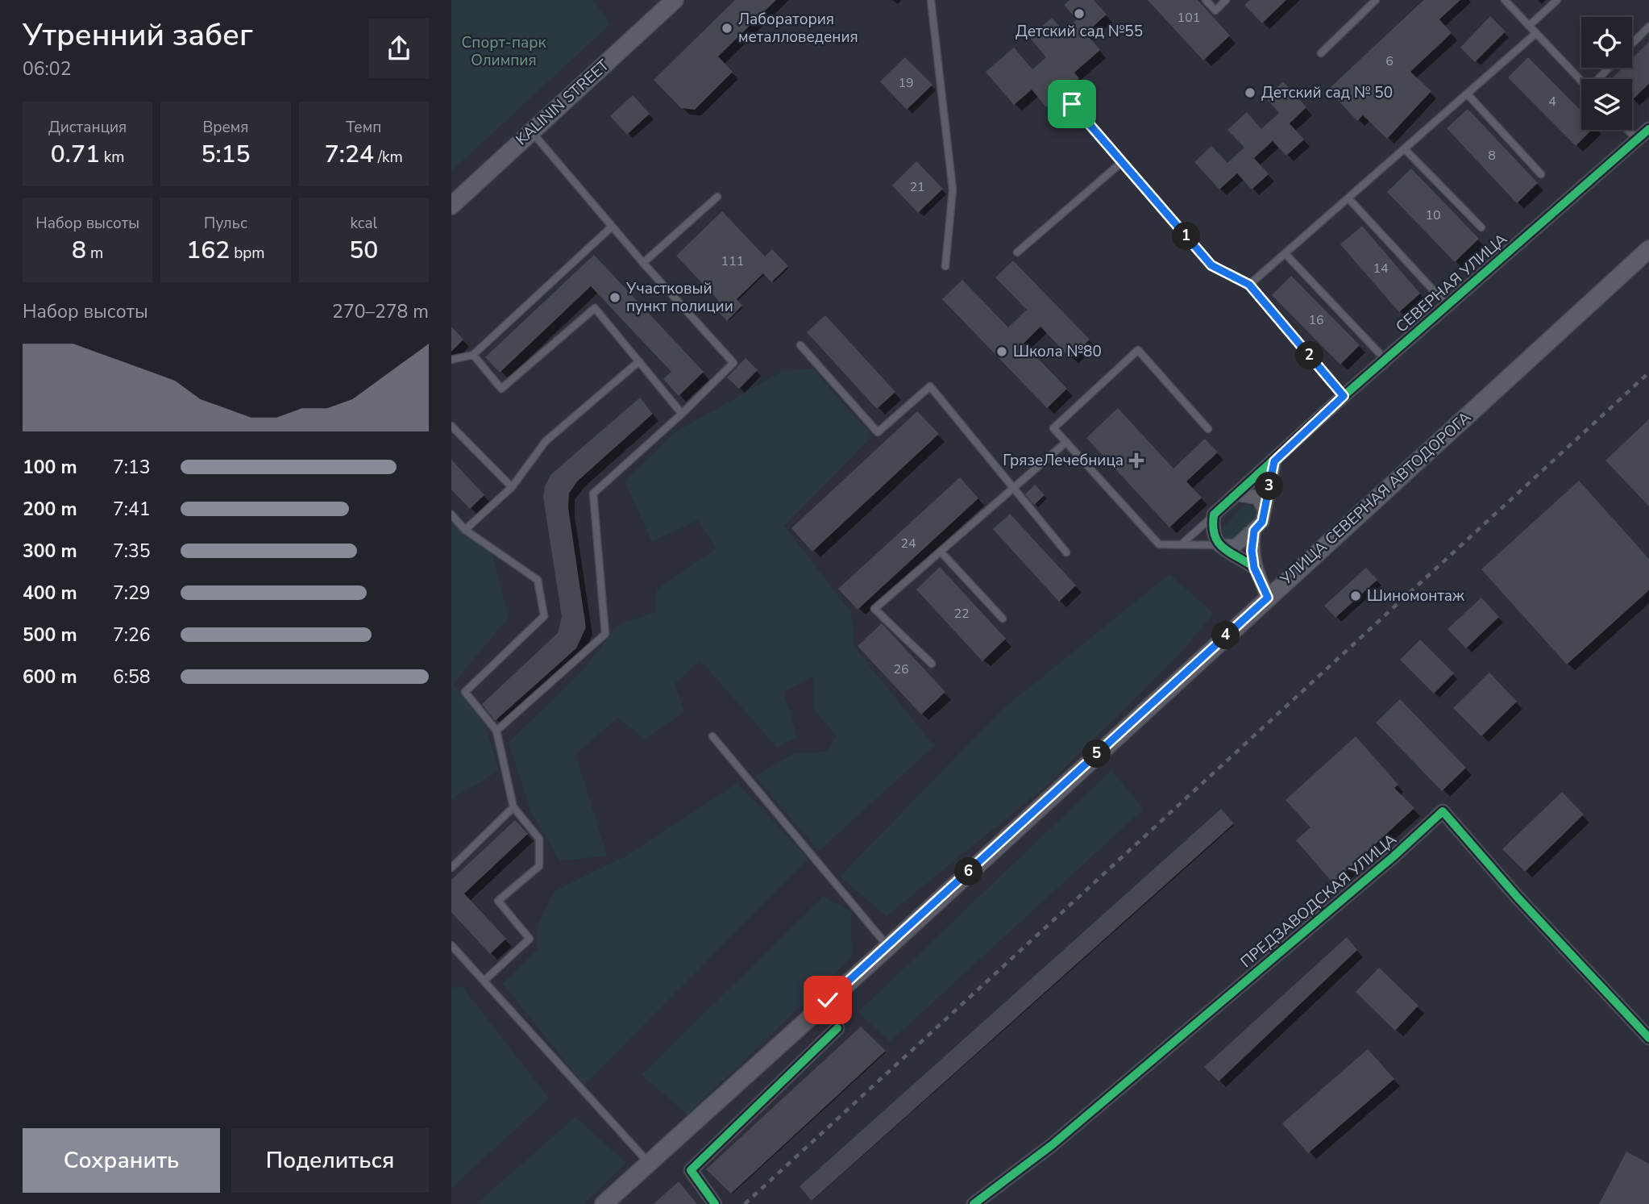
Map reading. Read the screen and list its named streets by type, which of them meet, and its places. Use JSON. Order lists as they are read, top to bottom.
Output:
{
  "streets": {
    "main road": ["KALININ STREET", "УЛИЦА СЕВЕРНАЯ АВТОДОРОГА"],
    "street": ["СЕВЕРНАЯ УЛИЦА", "ПРЕДЗАВОДСКАЯ УЛИЦА"]
  },
  "parks": ["Спорт-парк Олимпия"],
  "places": {
    "other": [
      "Детский сад №55",
      "Лаборатория металловедения",
      "Детский сад № 50",
      "Участковый пункт полиции",
      "Школа №80",
      "Шиномонтаж"
    ],
    "health": ["ГрязеЛечебница"]
  },
  "house_numbers": [
    "101",
    "6",
    "19",
    "4",
    "8",
    "21",
    "10",
    "111",
    "14",
    "16",
    "24",
    "22",
    "26"
  ],
  "page": {
    "heading": ["Утренний забег", "06:02"],
    "stats": [
      ["Дистанция", "0.71 km"],
      ["Время", "5:15"],
      ["Темп", "7:24 /km"],
      ["Набор высоты", "8 m"],
      ["Пульс", "162 bpm"],
      ["kcal", "50"]
    ],
    "pins": [
      "1",
      "2",
      "3",
      "4",
      "5",
      "6"
    ],
    "chart": ["Набор высоты", "270–278 m"],
    "list": [
      {
        "name": "100 m",
        "note": "7:13"
      },
      {
        "name": "200 m",
        "note": "7:41"
      },
      {
        "name": "300 m",
        "note": "7:35"
      },
      {
        "name": "400 m",
        "note": "7:29"
      },
      {
        "name": "500 m",
        "note": "7:26"
      },
      {
        "name": "600 m",
        "note": "6:58"
      }
    ],
    "buttons": ["Сохранить", "Поделиться"]
  }
}
